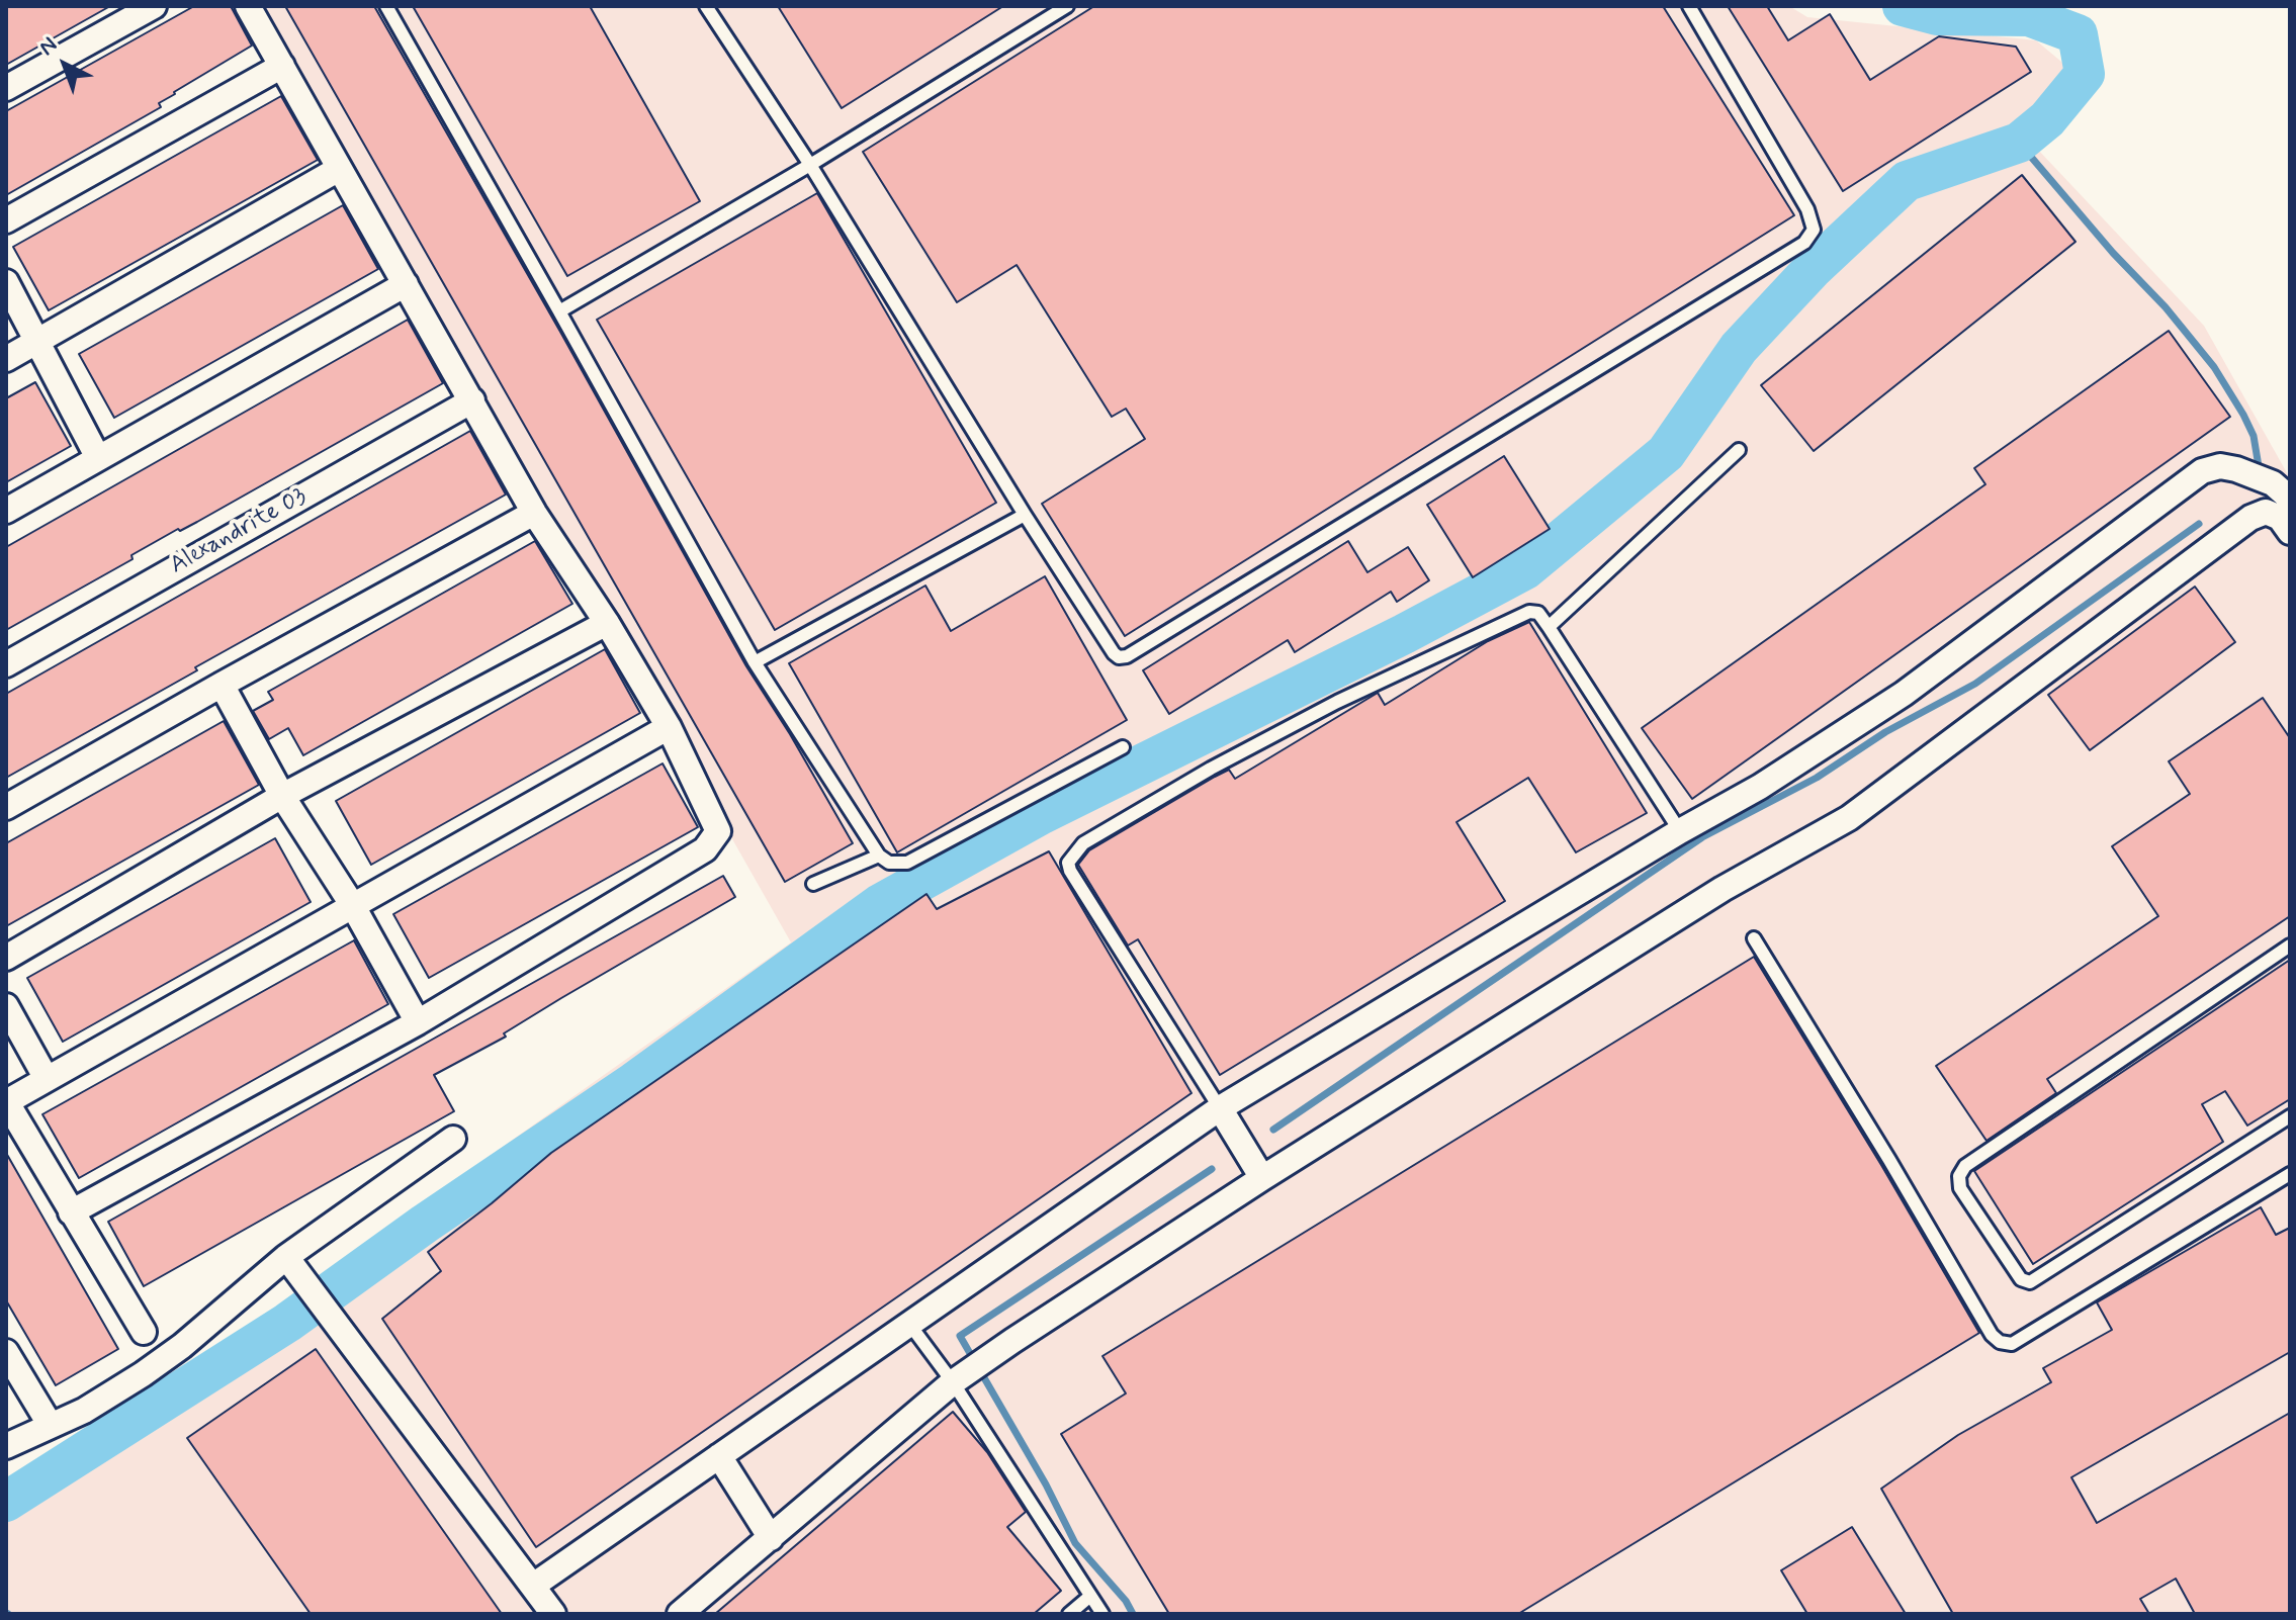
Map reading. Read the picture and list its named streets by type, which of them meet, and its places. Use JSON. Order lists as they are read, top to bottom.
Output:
{
  "streets": {
    "street": ["Alexandrite 03"]
  },
  "north": "top left"
}
